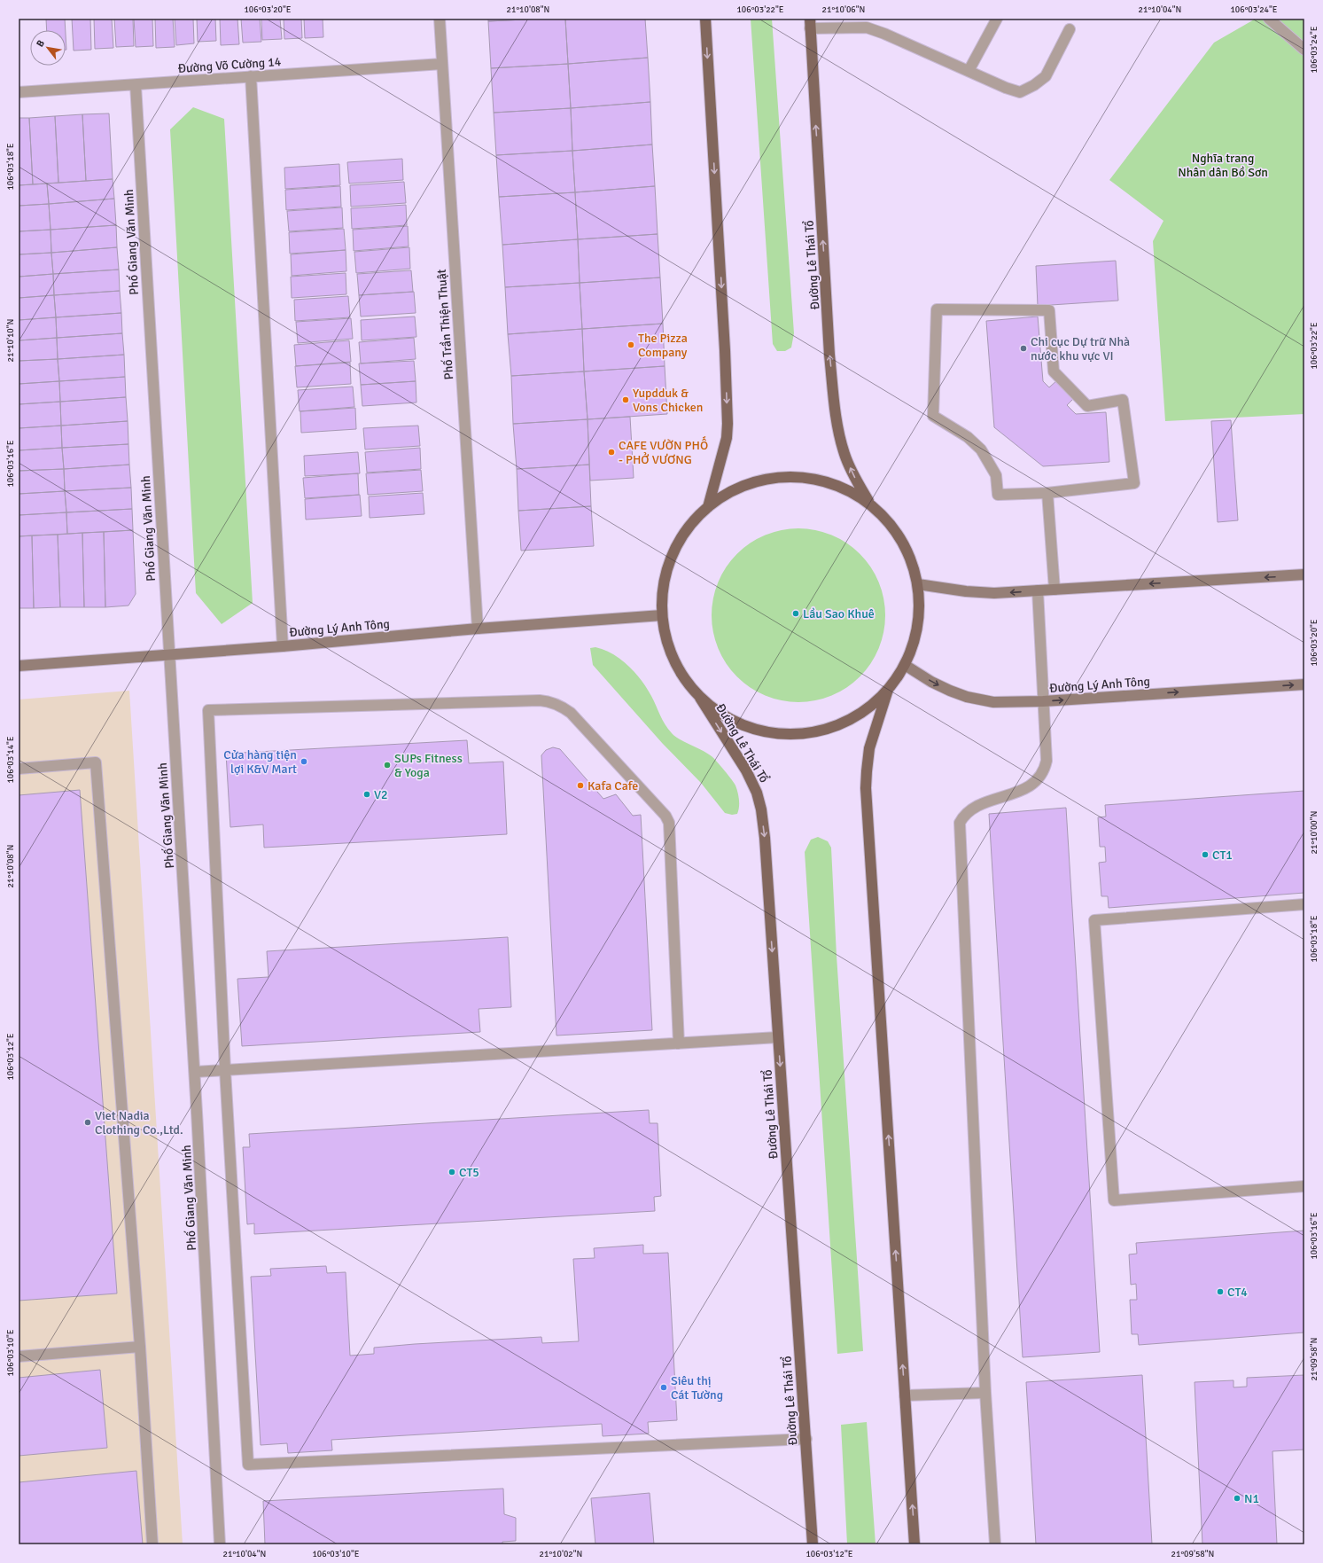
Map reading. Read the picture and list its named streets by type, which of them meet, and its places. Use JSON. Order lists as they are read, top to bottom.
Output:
{
  "streets": {
    "main road": ["Đường Lê Thái Tổ", "Đường Lý Anh Tông"],
    "street": ["Đường Võ Cường 14", "Phố Giang Văn Minh", "Phố Trần Thiện Thuật"]
  },
  "crossings": [
    ["Đường Võ Cường 14", "Phố Giang Văn Minh"],
    ["Đường Võ Cường 14", "Phố Trần Thiện Thuật"],
    ["Phố Giang Văn Minh", "Đường Lý Anh Tông"],
    ["Phố Trần Thiện Thuật", "Đường Lý Anh Tông"]
  ],
  "one_way": ["Đường Lý Anh Tông"],
  "parks": ["Nghĩa trang Nhân dân Bồ Sơn"],
  "places": [
    "The Pizza Company",
    "Chi cục Dự trữ Nhà nước khu vực VI",
    "Yupdduk & Vons Chicken",
    "CAFE VƯỜN PHỐ - PHỞ VƯƠNG",
    "Lầu Sao Khuê",
    "Cửa hàng tiện lợi K&V Mart",
    "SUPs Fitness & Yoga",
    "Kafa Cafe",
    "V2",
    "CT1",
    "Viet Nadia Clothing Co.,Ltd.",
    "CT5",
    "CT4",
    "Siêu thị Cát Tường",
    "N1"
  ],
  "north": "top left",
  "coordinates": [
    "106°03'20\"E",
    "21°10'08\"N",
    "106°03'22\"E",
    "21°10'06\"N",
    "21°10'04\"N",
    "106°03'24\"E",
    "106°03'18\"E",
    "21°10'10\"N",
    "106°03'16\"E",
    "106°03'14\"E",
    "21°10'00\"N",
    "106°03'12\"E",
    "106°03'10\"E",
    "21°09'58\"N",
    "21°10'02\"N"
  ]
}
